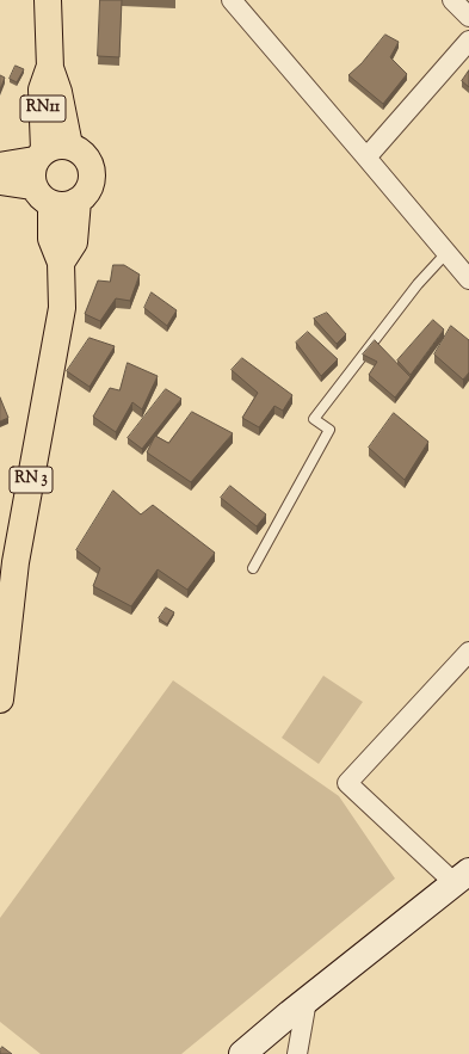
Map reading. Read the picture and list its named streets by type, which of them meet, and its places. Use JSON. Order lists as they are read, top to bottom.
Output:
{
  "streets": {
    "main road": ["RN11", "RN 3"]
  },
  "crossings": [
    ["RN11", "RN 3"]
  ]
}
